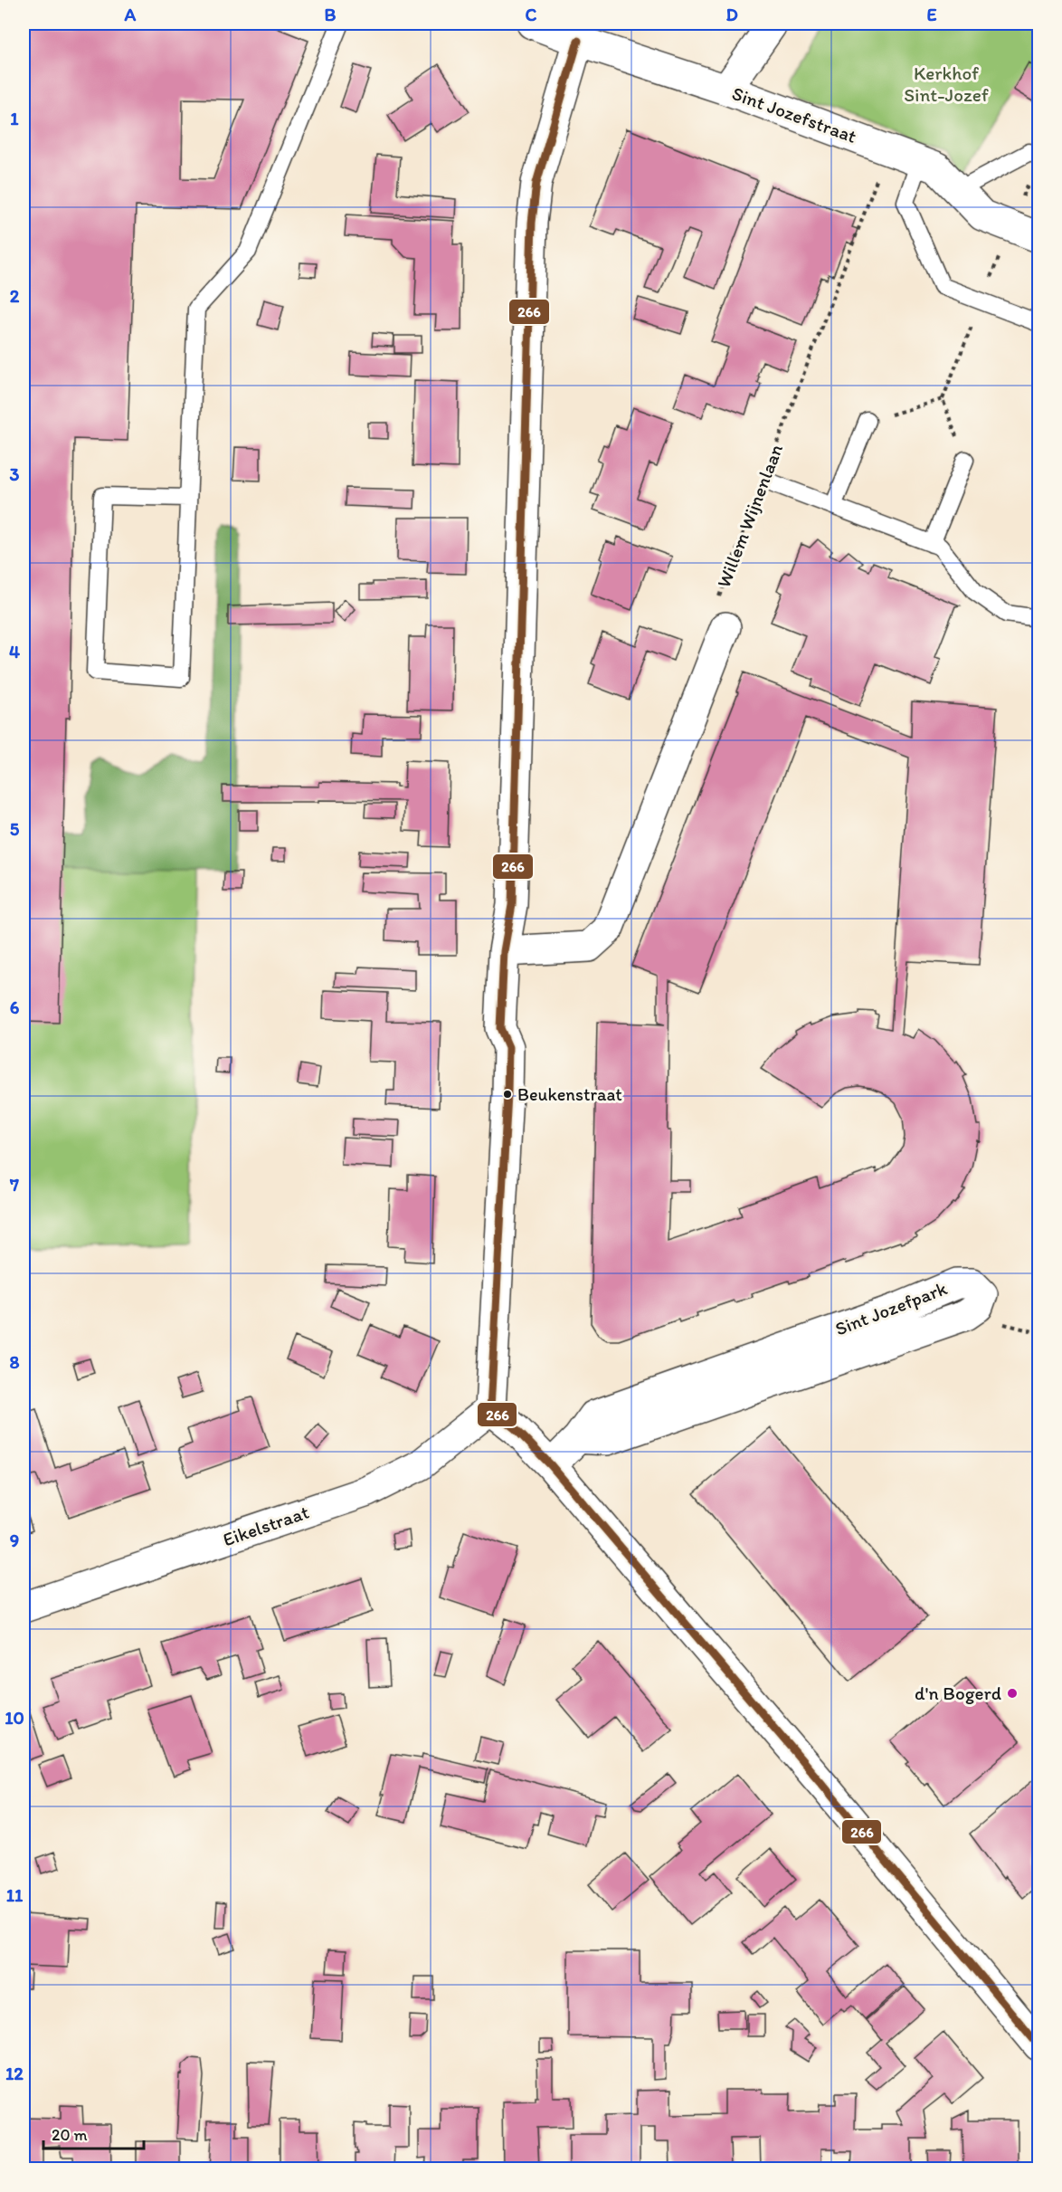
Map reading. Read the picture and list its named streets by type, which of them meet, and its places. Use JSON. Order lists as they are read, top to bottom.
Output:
{
  "streets": {
    "street": ["Sint Jozefstraat", "Sint Jozefpark", "Eikelstraat"],
    "path": ["Willem Wijnenlaan"]
  },
  "crossings": [
    ["Sint Jozefstraat", "Willem Wijnenlaan"]
  ],
  "parks": ["Kerkhof Sint-Jozef"],
  "places": ["Beukenstraat", "d'n Bogerd"],
  "lines": ["transit line 266"],
  "scale_bar": "20 m",
  "grid": {
    "columns": [
      "A",
      "B",
      "C",
      "D",
      "E"
    ],
    "rows": [
      "1",
      "2",
      "3",
      "4",
      "5",
      "6",
      "7",
      "8",
      "9",
      "10",
      "11",
      "12"
    ]
  }
}
